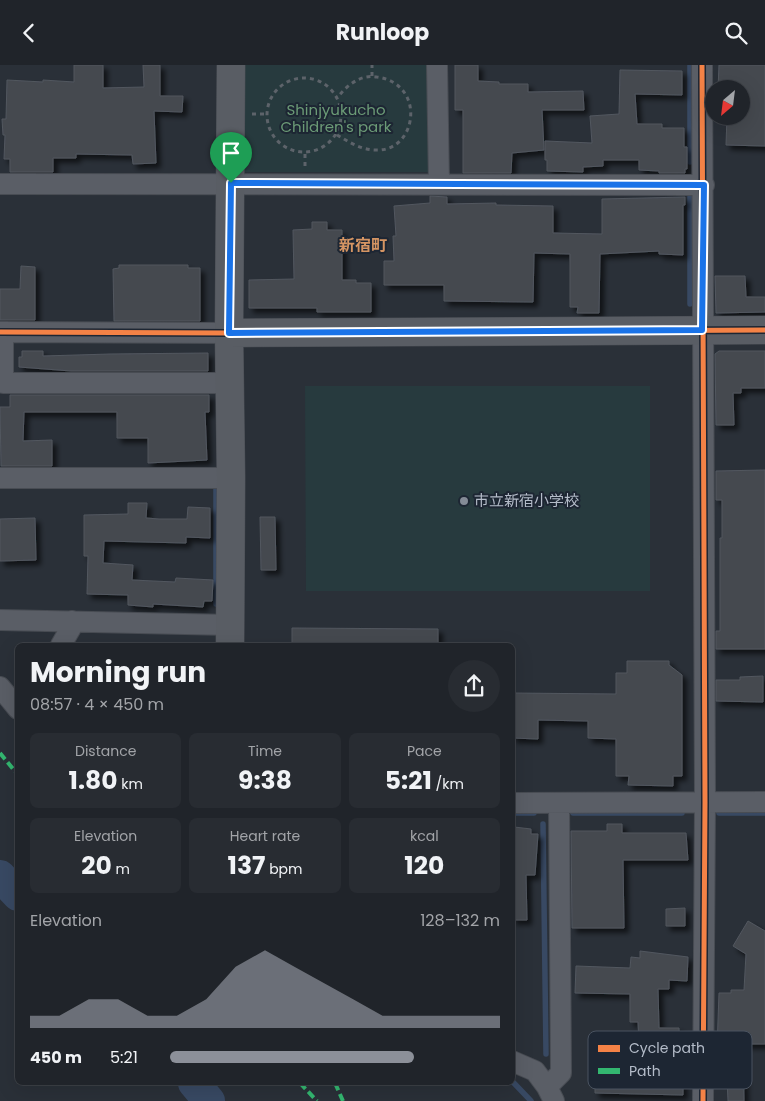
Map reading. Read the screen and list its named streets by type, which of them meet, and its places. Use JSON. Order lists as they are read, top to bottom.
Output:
{
  "districts": ["新宿町"],
  "parks": ["Shinjyukucho Children's park"],
  "places": ["市立新宿小学校"],
  "legend": ["Cycle path", "Path"],
  "north": "bottom left",
  "page": {
    "header": "Runloop",
    "heading": ["Morning run", "08:57 · 4 × 450 m"],
    "stats": [
      ["Distance", "1.80 km"],
      ["Time", "9:38"],
      ["Pace", "5:21 /km"],
      ["Elevation", "20 m"],
      ["Heart rate", "137 bpm"],
      ["kcal", "120"]
    ],
    "chart": ["Elevation", "128–132 m"],
    "list": [
      {
        "name": "450 m",
        "note": "5:21"
      }
    ]
  }
}
